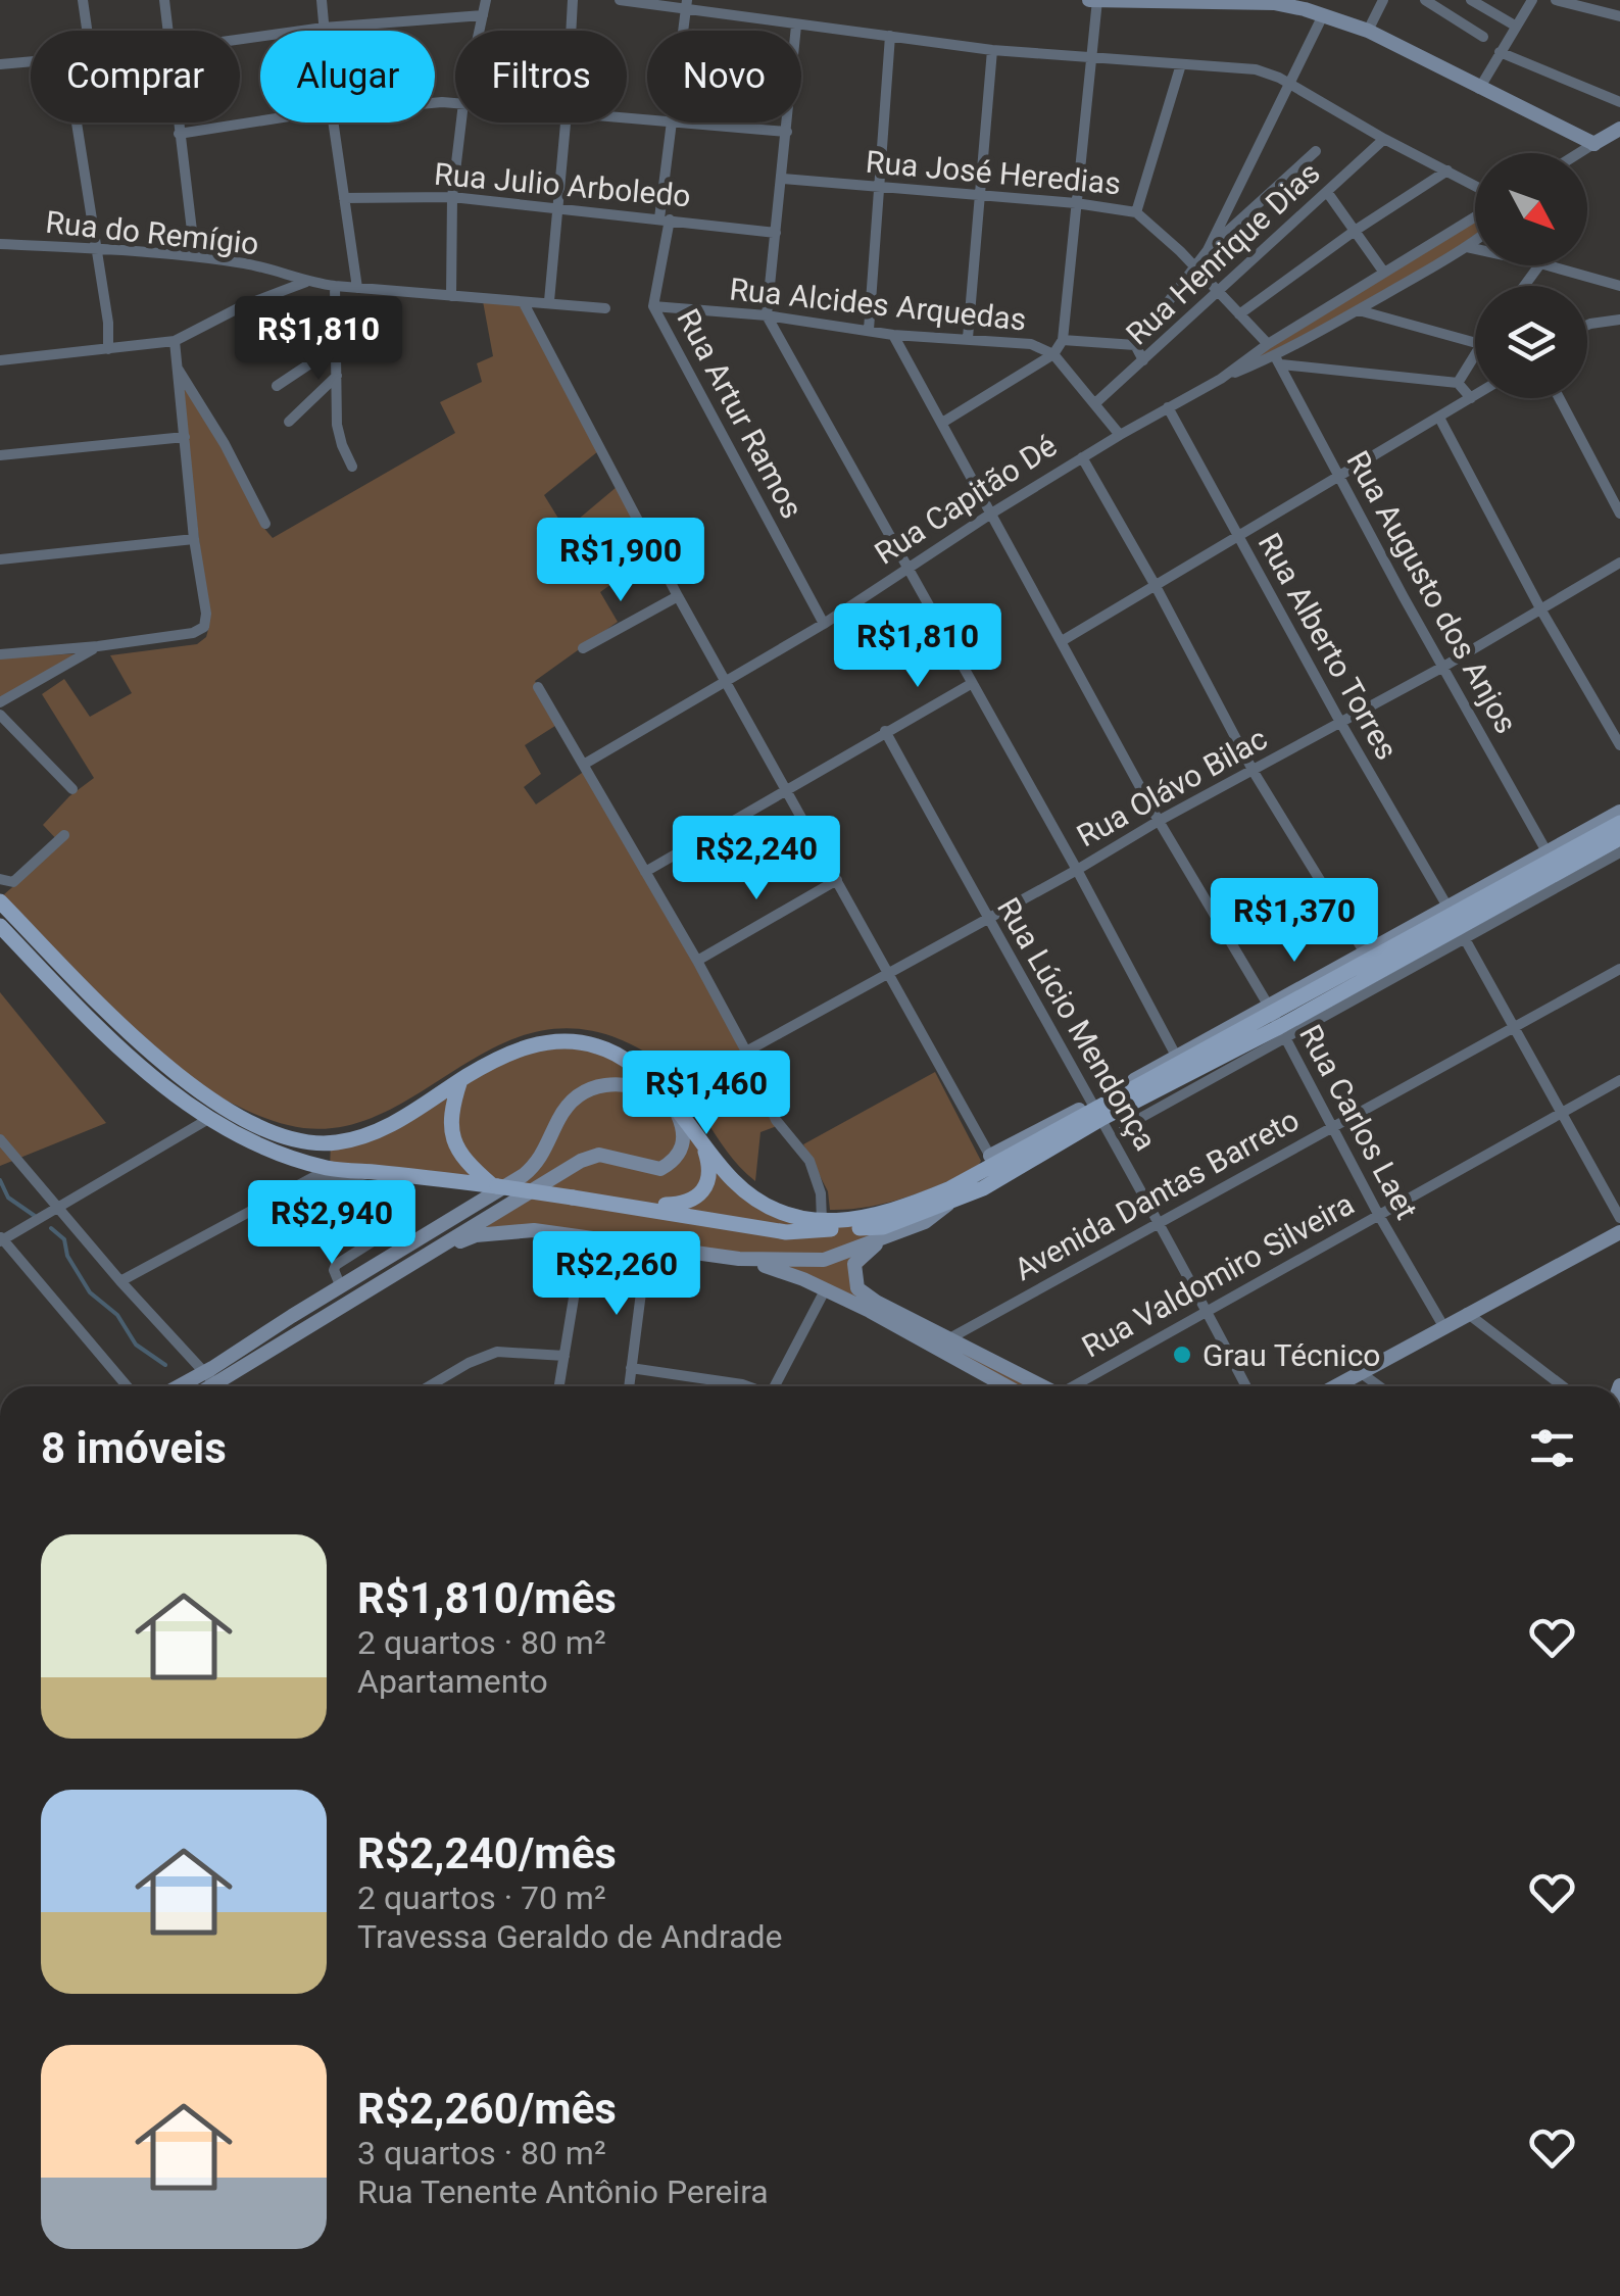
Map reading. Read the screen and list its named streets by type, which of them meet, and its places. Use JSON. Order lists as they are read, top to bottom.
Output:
{
  "streets": {
    "street": [
      "Rua José Heredias",
      "Rua Julio Arboledo",
      "Rua do Remígio",
      "Rua Henrique Dias",
      "Rua Alcides Arquedas",
      "Rua Artur Ramos",
      "Rua Capitão Dé",
      "Rua Augusto dos Anjos",
      "Rua Alberto Torres",
      "Rua Olávo Bilac",
      "Rua Lúcio Mendonça",
      "Rua Carlos Laet",
      "Avenida Dantas Barreto",
      "Rua Valdomiro Silveira"
    ]
  },
  "crossings": [
    ["Rua José Heredias", "Rua Henrique Dias"],
    ["Rua José Heredias", "Rua Capitão Dé"],
    ["Rua Julio Arboledo", "Rua Artur Ramos"],
    ["Rua Henrique Dias", "Rua Alcides Arquedas"],
    ["Rua Alcides Arquedas", "Rua Artur Ramos"],
    ["Rua Alcides Arquedas", "Rua Capitão Dé"],
    ["Rua Alcides Arquedas", "Rua Carlos Laet"],
    ["Rua Artur Ramos", "Rua Capitão Dé"],
    ["Rua Capitão Dé", "Rua Augusto dos Anjos"],
    ["Rua Capitão Dé", "Rua Alberto Torres"],
    ["Rua Capitão Dé", "Rua Carlos Laet"],
    ["Rua Augusto dos Anjos", "Rua Olávo Bilac"],
    ["Rua Alberto Torres", "Rua Olávo Bilac"],
    ["Rua Olávo Bilac", "Rua Lúcio Mendonça"],
    ["Rua Olávo Bilac", "Rua Carlos Laet"],
    ["Rua Lúcio Mendonça", "Avenida Dantas Barreto"],
    ["Rua Lúcio Mendonça", "Rua Valdomiro Silveira"],
    ["Rua Carlos Laet", "Avenida Dantas Barreto"],
    ["Rua Carlos Laet", "Rua Valdomiro Silveira"]
  ],
  "places": ["Grau Técnico"],
  "north": "bottom right",
  "page": {
    "chip": [
      "Comprar",
      "Alugar",
      "Filtros",
      "Novo"
    ],
    "price": [
      "R$1,810",
      "R$1,900",
      "R$1,810",
      "R$2,240",
      "R$1,370",
      "R$1,460",
      "R$2,940",
      "R$2,260"
    ],
    "heading": "8 imóveis",
    "list": [
      {
        "name": "R$1,810/mês",
        "note": "2 quartos · 80 m² · Apartamento"
      },
      {
        "name": "R$2,240/mês",
        "note": "2 quartos · 70 m² · Travessa Geraldo de Andrade"
      },
      {
        "name": "R$2,260/mês",
        "note": "3 quartos · 80 m² · Rua Tenente Antônio Pereira"
      }
    ]
  }
}
